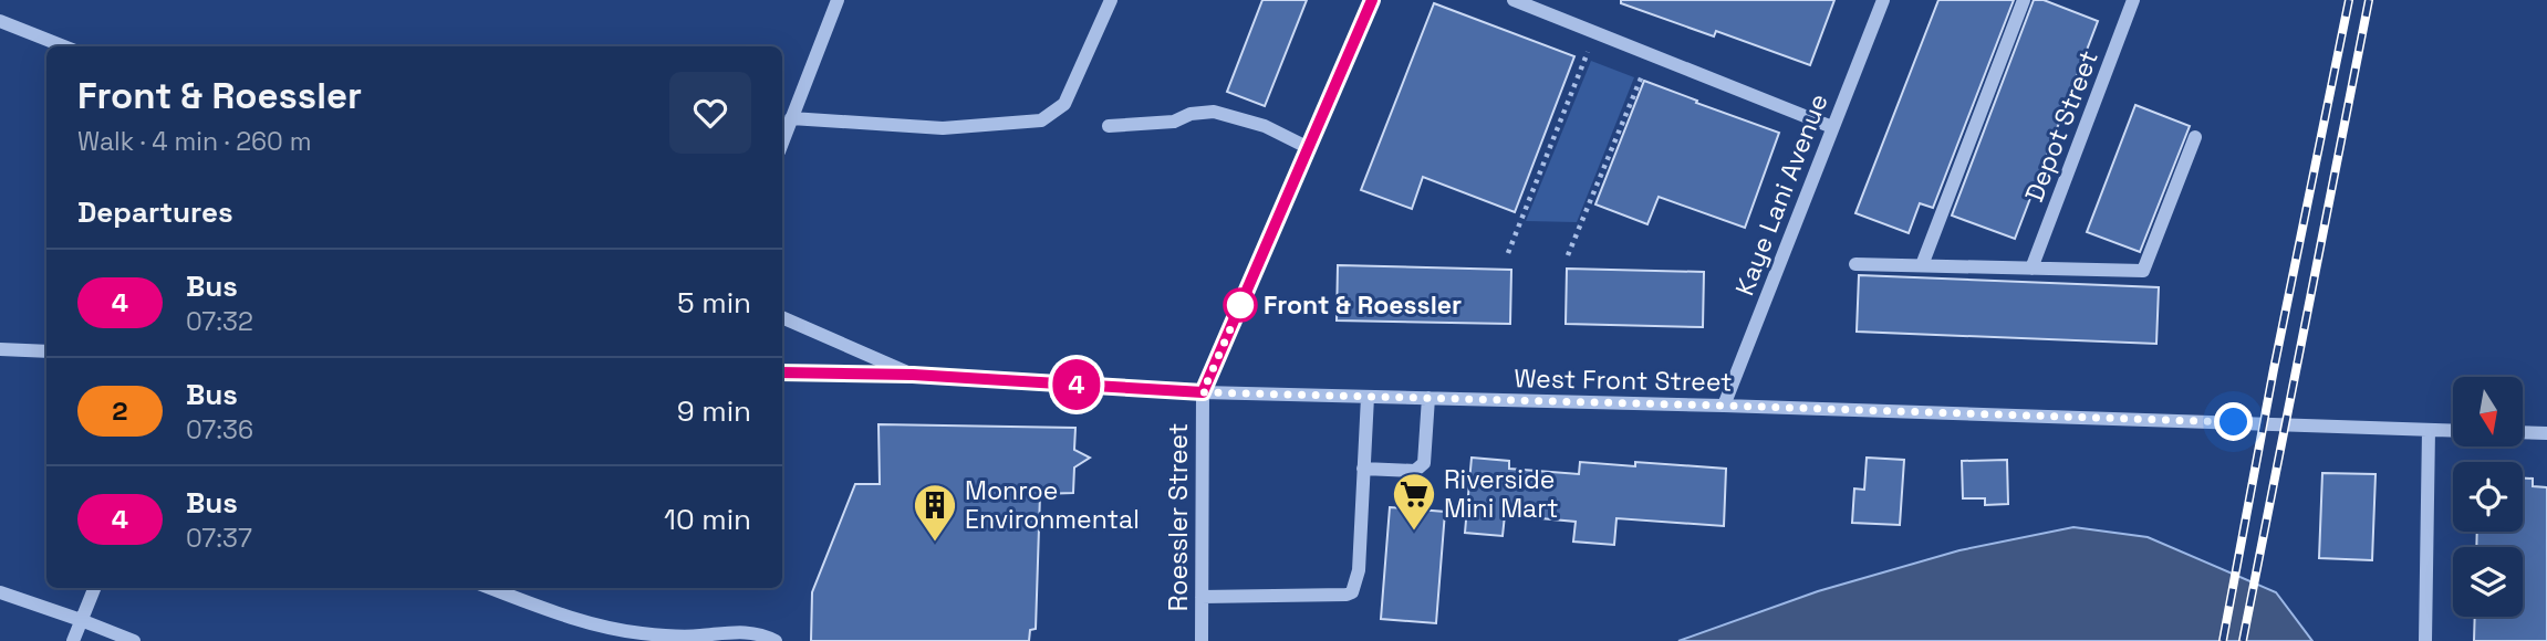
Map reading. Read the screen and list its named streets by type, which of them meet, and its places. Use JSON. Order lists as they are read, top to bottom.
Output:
{
  "streets": {
    "street": [
      "Depot Street",
      "Kaye Lani Avenue",
      "West Front Street",
      "Roessler Street"
    ]
  },
  "crossings": [
    ["Kaye Lani Avenue", "West Front Street"],
    ["West Front Street", "Roessler Street"]
  ],
  "places": {
    "other": ["Front & Roessler"],
    "supermarket": ["Riverside Mini Mart"],
    "building": ["Monroe Environmental"]
  },
  "lines": ["bus line 4"],
  "north": "bottom",
  "page": {
    "on_map": "4",
    "heading": [
      ["Front & Roessler", "Walk · 4 min · 260 m"],
      "Departures"
    ],
    "list": [
      {
        "mark": "4",
        "name": "Bus",
        "note": "07:32",
        "value": "5 min"
      },
      {
        "mark": "2",
        "name": "Bus",
        "note": "07:36",
        "value": "9 min"
      },
      {
        "mark": "4",
        "name": "Bus",
        "note": "07:37",
        "value": "10 min"
      }
    ]
  }
}
